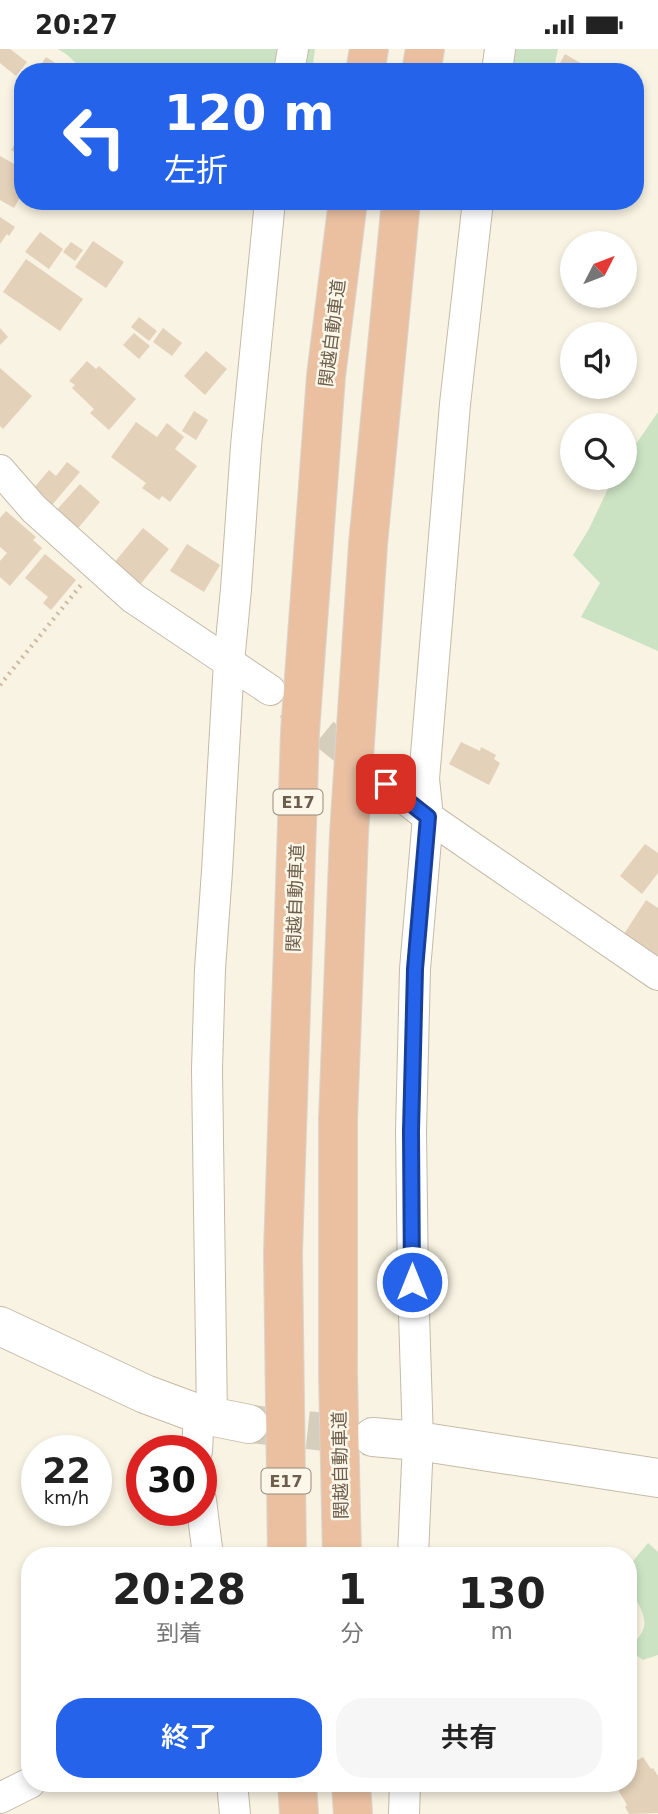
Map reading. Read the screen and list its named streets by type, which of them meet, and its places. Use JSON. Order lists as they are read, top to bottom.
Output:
{
  "streets": {
    "highway": ["関越自動車道", "E17"]
  },
  "north": "top right",
  "page": {
    "status": "20:27",
    "turn": ["120 m", "左折"],
    "speed": "22 km/h",
    "limit": "30",
    "eta": [
      "20:28",
      "到着",
      "1",
      "分",
      "130",
      "m"
    ],
    "buttons": ["終了", "共有"]
  }
}
